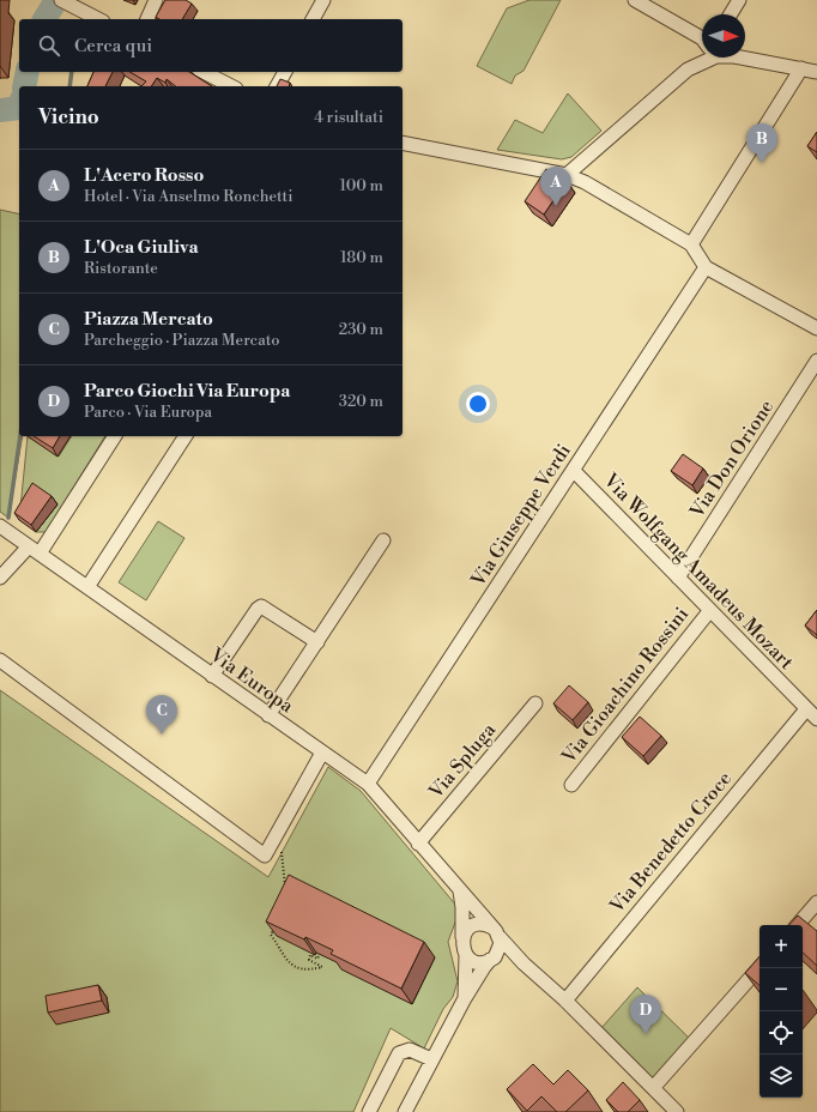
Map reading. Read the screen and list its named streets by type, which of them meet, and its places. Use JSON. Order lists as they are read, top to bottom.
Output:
{
  "streets": {
    "street": [
      "Via Don Orione",
      "Via Giuseppe Verdi",
      "Via Wolfgang Amadeus Mozart",
      "Via Europa",
      "Via Gioachino Rossini",
      "Via Spluga",
      "Via Benedetto Croce"
    ]
  },
  "crossings": [
    ["Via Don Orione", "Via Wolfgang Amadeus Mozart"],
    ["Via Giuseppe Verdi", "Via Wolfgang Amadeus Mozart"],
    ["Via Giuseppe Verdi", "Via Europa"],
    ["Via Wolfgang Amadeus Mozart", "Via Gioachino Rossini"],
    ["Via Wolfgang Amadeus Mozart", "Via Benedetto Croce"],
    ["Via Europa", "Via Spluga"],
    ["Via Europa", "Via Benedetto Croce"]
  ],
  "north": "right",
  "page": {
    "search": "Cerca qui",
    "heading": ["Vicino", "4 risultati"],
    "pins": [
      "B",
      "A",
      "C",
      "D"
    ],
    "list": [
      {
        "mark": "A",
        "name": "L'Acero Rosso",
        "note": "Hotel · Via Anselmo Ronchetti",
        "value": "100 m"
      },
      {
        "mark": "B",
        "name": "L'Oca Giuliva",
        "note": "Ristorante",
        "value": "180 m"
      },
      {
        "mark": "C",
        "name": "Piazza Mercato",
        "note": "Parcheggio · Piazza Mercato",
        "value": "230 m"
      },
      {
        "mark": "D",
        "name": "Parco Giochi Via Europa",
        "note": "Parco · Via Europa",
        "value": "320 m"
      }
    ],
    "map_buttons": ["+", "−"]
  }
}
